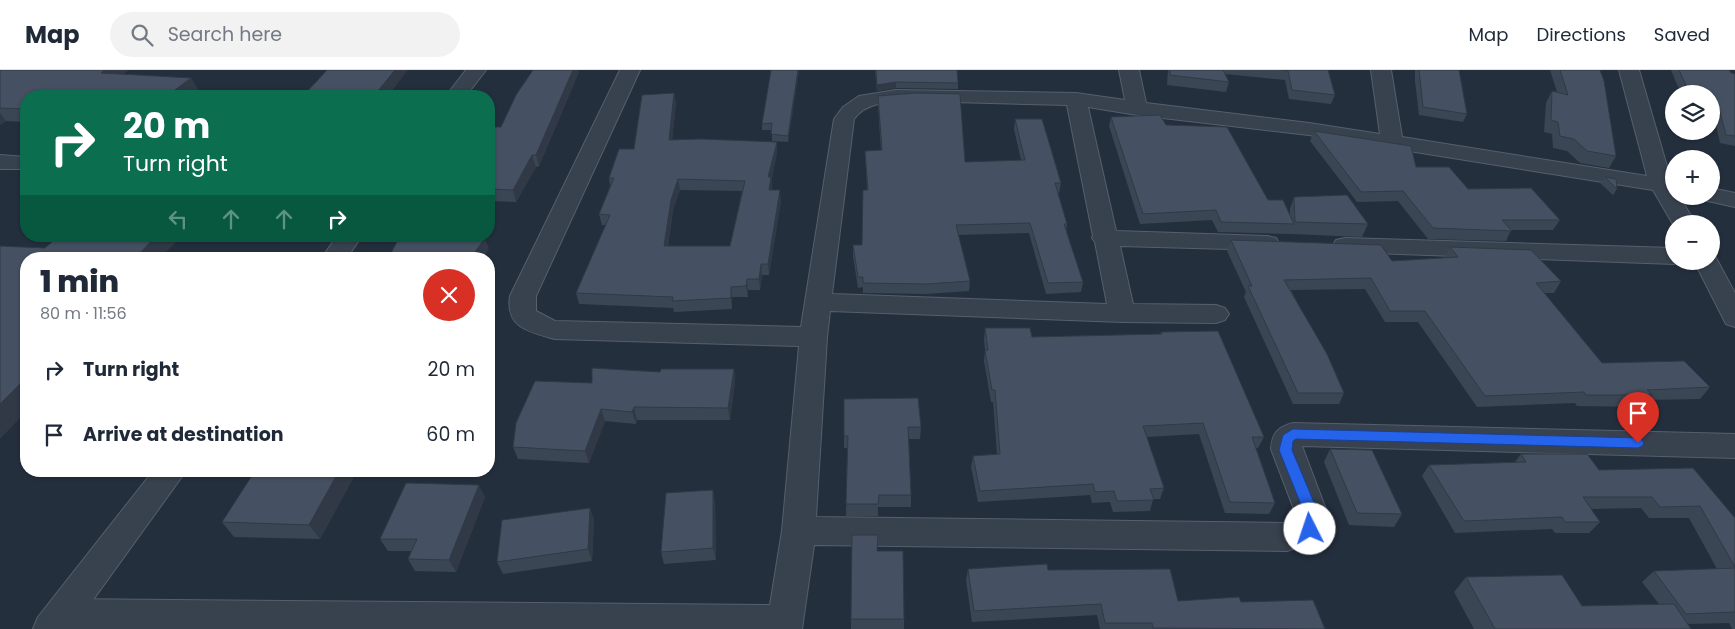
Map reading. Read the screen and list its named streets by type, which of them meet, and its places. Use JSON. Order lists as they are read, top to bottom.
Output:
{
  "page": {
    "header": "Map",
    "search": "Search here",
    "nav": ["Map", "Directions", "Saved"],
    "map_buttons": ["+", "−"],
    "turn": ["20 m", "Turn right"],
    "heading": ["1 min", "80 m · 11:56"],
    "list": [
      {
        "name": "Turn right",
        "value": "20 m"
      },
      {
        "name": "Arrive at destination",
        "value": "60 m"
      }
    ]
  }
}
